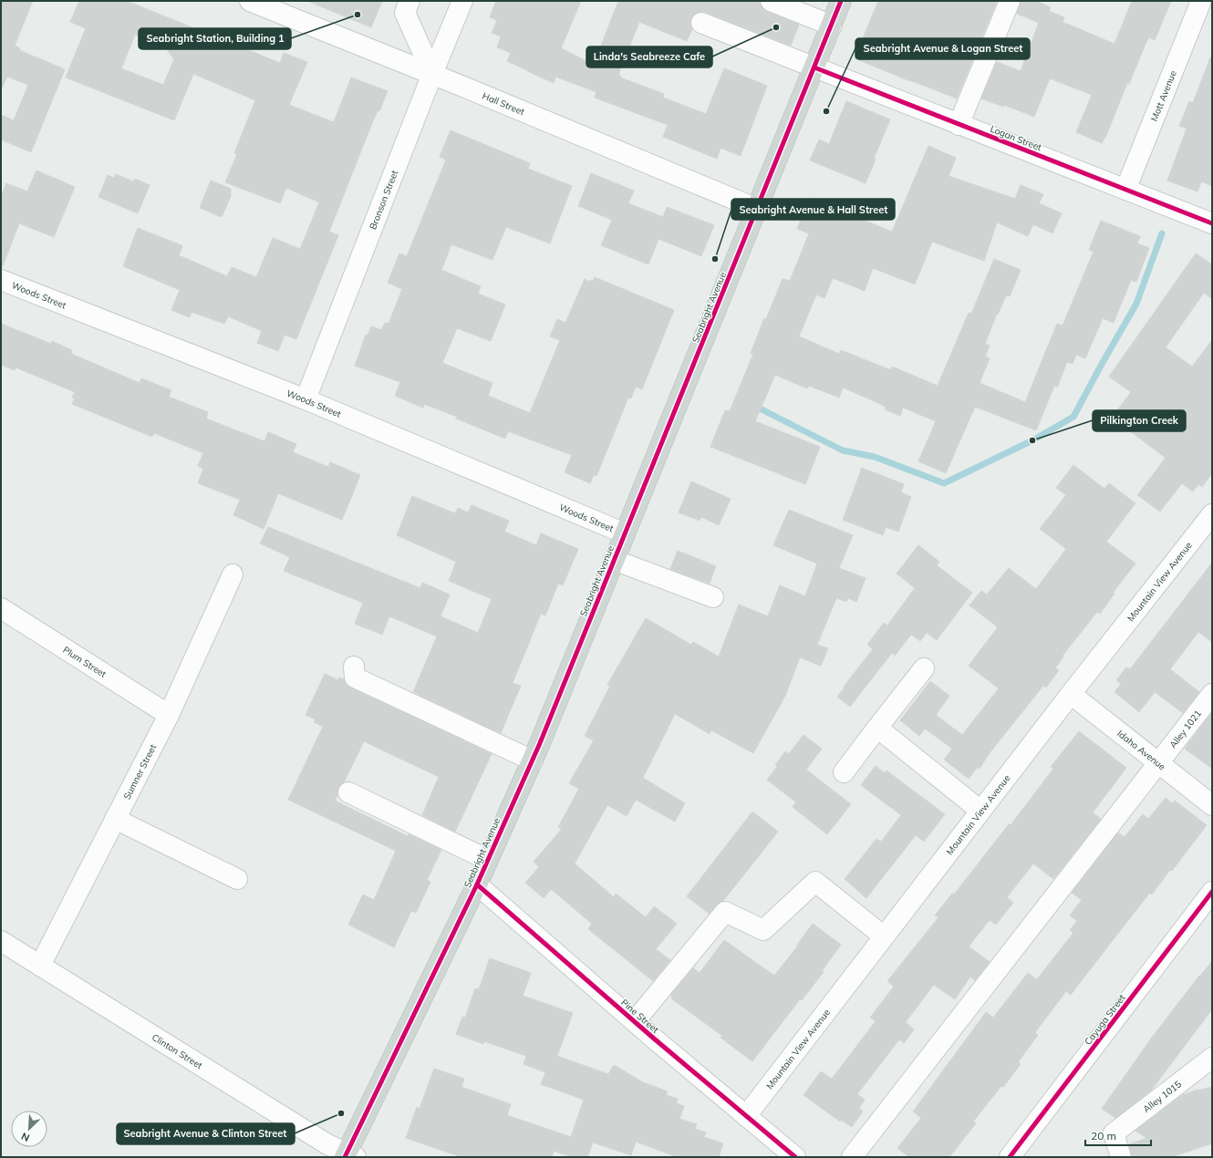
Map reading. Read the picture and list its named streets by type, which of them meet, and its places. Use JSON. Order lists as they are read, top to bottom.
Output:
{
  "streets": {
    "main road": ["Seabright Avenue"],
    "street": [
      "Mott Avenue",
      "Hall Street",
      "Logan Street",
      "Bronson Street",
      "Woods Street",
      "Mountain View Avenue",
      "Plum Street",
      "Alley 1021",
      "Idaho Avenue",
      "Sumner Street",
      "Pine Street",
      "Cayuga Street",
      "Clinton Street",
      "Alley 1015"
    ]
  },
  "crossings": [
    ["Mott Avenue", "Logan Street"],
    ["Hall Street", "Bronson Street"],
    ["Hall Street", "Seabright Avenue"],
    ["Logan Street", "Seabright Avenue"],
    ["Bronson Street", "Woods Street"],
    ["Woods Street", "Seabright Avenue"],
    ["Seabright Avenue", "Pine Street"],
    ["Seabright Avenue", "Clinton Street"],
    ["Mountain View Avenue", "Idaho Avenue"],
    ["Mountain View Avenue", "Pine Street"],
    ["Plum Street", "Sumner Street"],
    ["Alley 1021", "Idaho Avenue"],
    ["Sumner Street", "Clinton Street"]
  ],
  "places": [
    "Seabright Station, Building 1",
    "Linda's Seabreeze Cafe",
    "Seabright Avenue & Logan Street",
    "Seabright Avenue & Hall Street",
    "Pilkington Creek",
    "Seabright Avenue & Clinton Street"
  ],
  "scale_bar": "20 m",
  "north": "bottom left"
}
